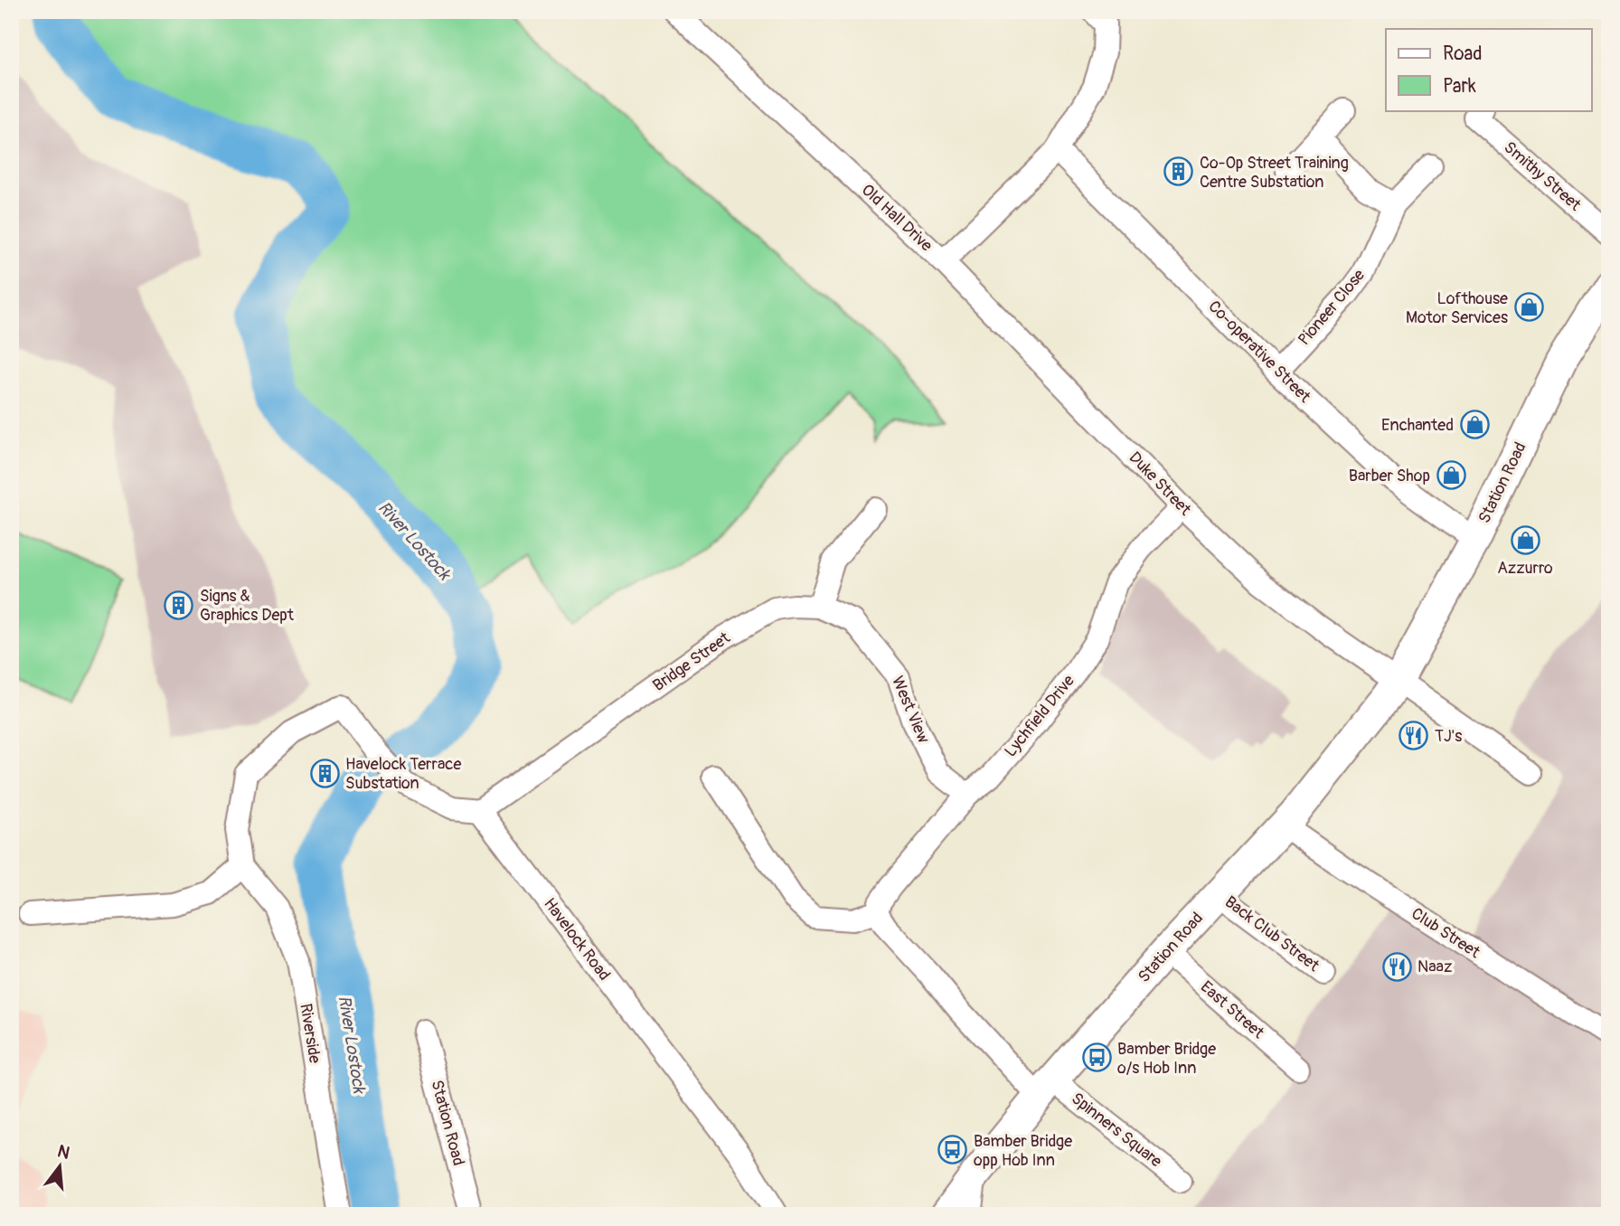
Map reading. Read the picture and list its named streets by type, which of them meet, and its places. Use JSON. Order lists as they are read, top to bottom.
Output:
{
  "streets": {
    "main road": ["Station Road"],
    "street": [
      "Smithy Street",
      "Old Hall Drive",
      "Pioneer Close",
      "Co-operative Street",
      "Duke Street",
      "Bridge Street",
      "West View",
      "Lychfield Drive",
      "Club Street",
      "Back Club Street",
      "Havelock Road",
      "East Street",
      "Riverside",
      "Spinners Square"
    ]
  },
  "crossings": [
    ["Old Hall Drive", "Co-operative Street"],
    ["Old Hall Drive", "Duke Street"],
    ["Pioneer Close", "Co-operative Street"],
    ["Co-operative Street", "Station Road"],
    ["Station Road", "Duke Street"],
    ["Station Road", "Club Street"],
    ["Station Road", "Back Club Street"],
    ["Station Road", "East Street"],
    ["Station Road", "Spinners Square"],
    ["Duke Street", "Lychfield Drive"],
    ["Bridge Street", "West View"],
    ["Bridge Street", "Havelock Road"],
    ["West View", "Lychfield Drive"]
  ],
  "water": ["River Lostock"],
  "places": {
    "building": ["Co-Op Street Training Centre Substation", "Signs & Graphics Dept", "Havelock Terrace Substation"],
    "shop": [
      "Lofthouse Motor Services",
      "Enchanted",
      "Barber Shop",
      "Azzurro"
    ],
    "restaurant": ["TJ's", "Naaz"],
    "bus stop": ["Bamber Bridge o/s Hob Inn", "Bamber Bridge opp Hob Inn"]
  },
  "legend": ["Road", "Park"],
  "north": "top"
}
